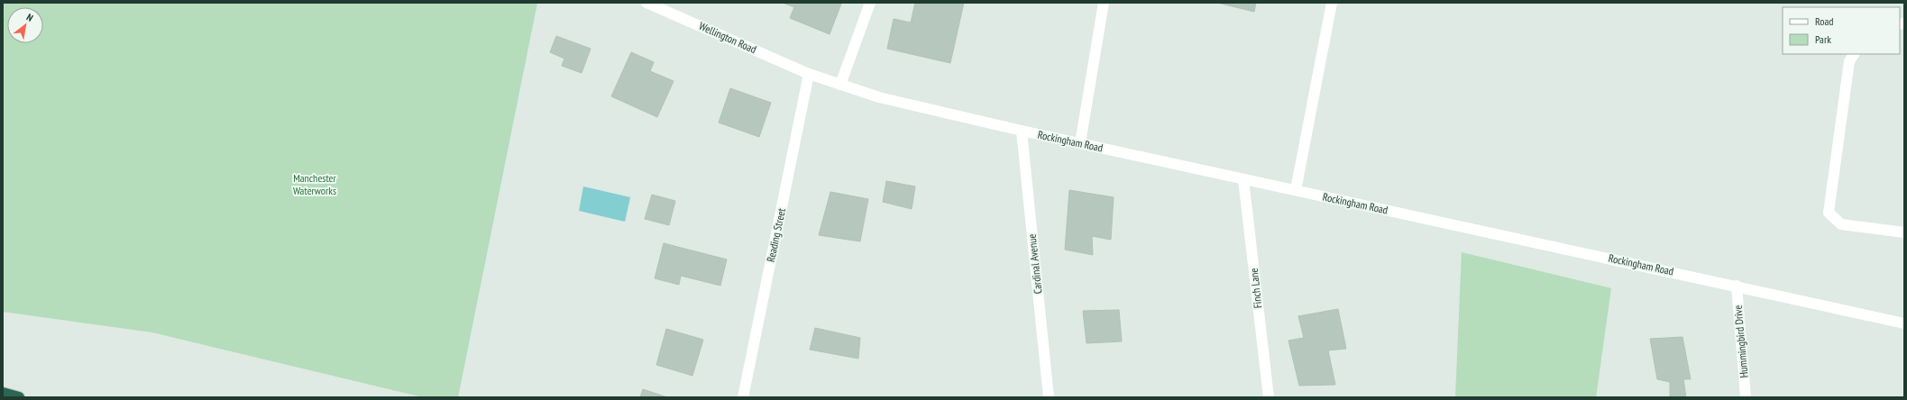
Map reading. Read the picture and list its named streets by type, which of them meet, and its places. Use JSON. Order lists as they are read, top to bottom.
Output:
{
  "streets": {
    "street": [
      "Wellington Road",
      "Rockingham Road",
      "Reading Street",
      "Cardinal Avenue",
      "Finch Lane",
      "Hummingbird Drive"
    ]
  },
  "crossings": [
    ["Wellington Road", "Rockingham Road"],
    ["Wellington Road", "Reading Street"],
    ["Rockingham Road", "Reading Street"],
    ["Rockingham Road", "Cardinal Avenue"],
    ["Rockingham Road", "Finch Lane"],
    ["Rockingham Road", "Hummingbird Drive"]
  ],
  "parks": ["Manchester Waterworks"],
  "legend": ["Road", "Park"],
  "north": "top right"
}
